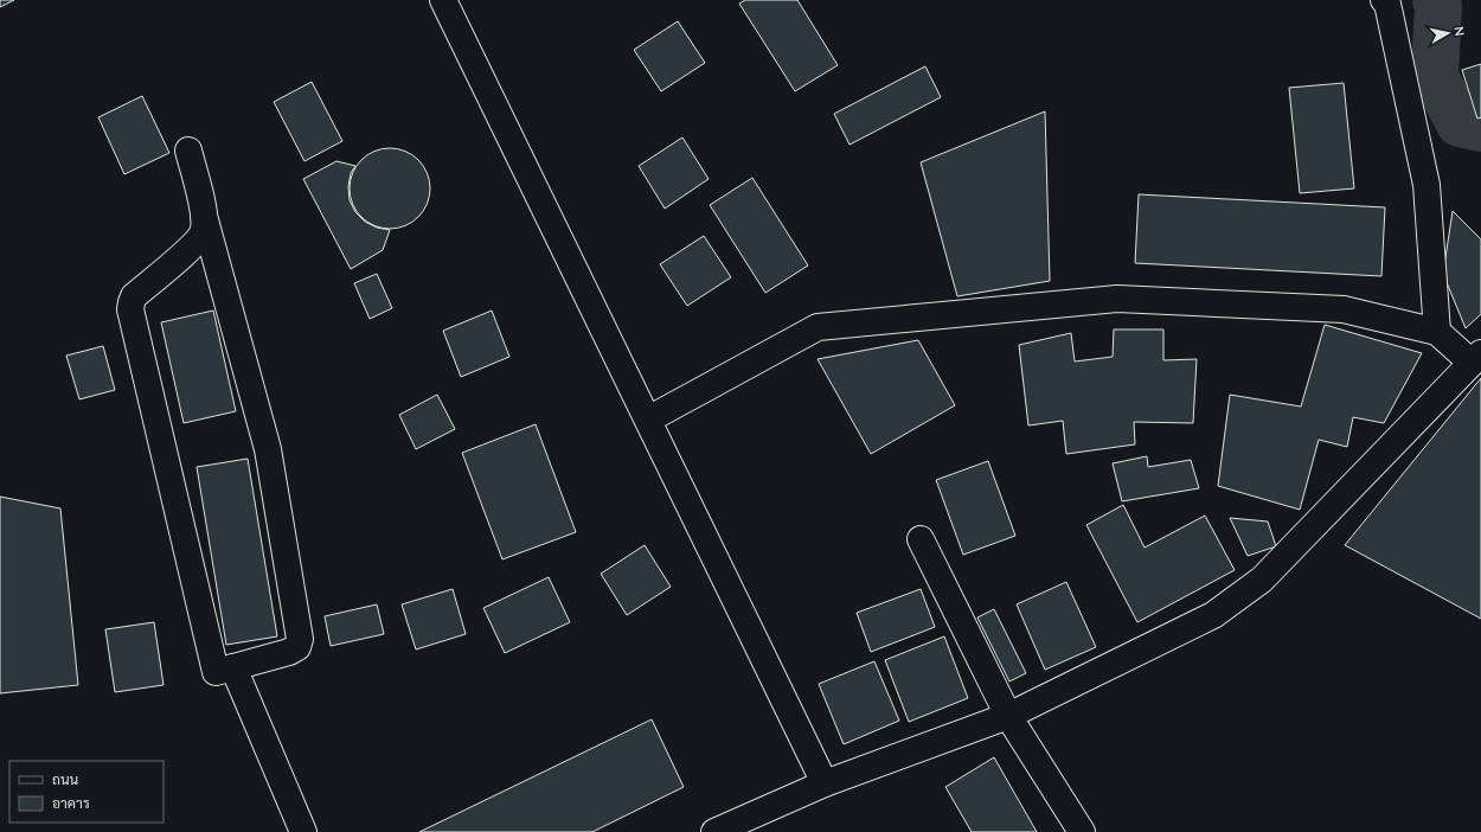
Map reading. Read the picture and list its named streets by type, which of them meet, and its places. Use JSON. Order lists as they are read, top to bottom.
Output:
{
  "legend": ["ถนน", "อาคาร"],
  "north": "right"
}
